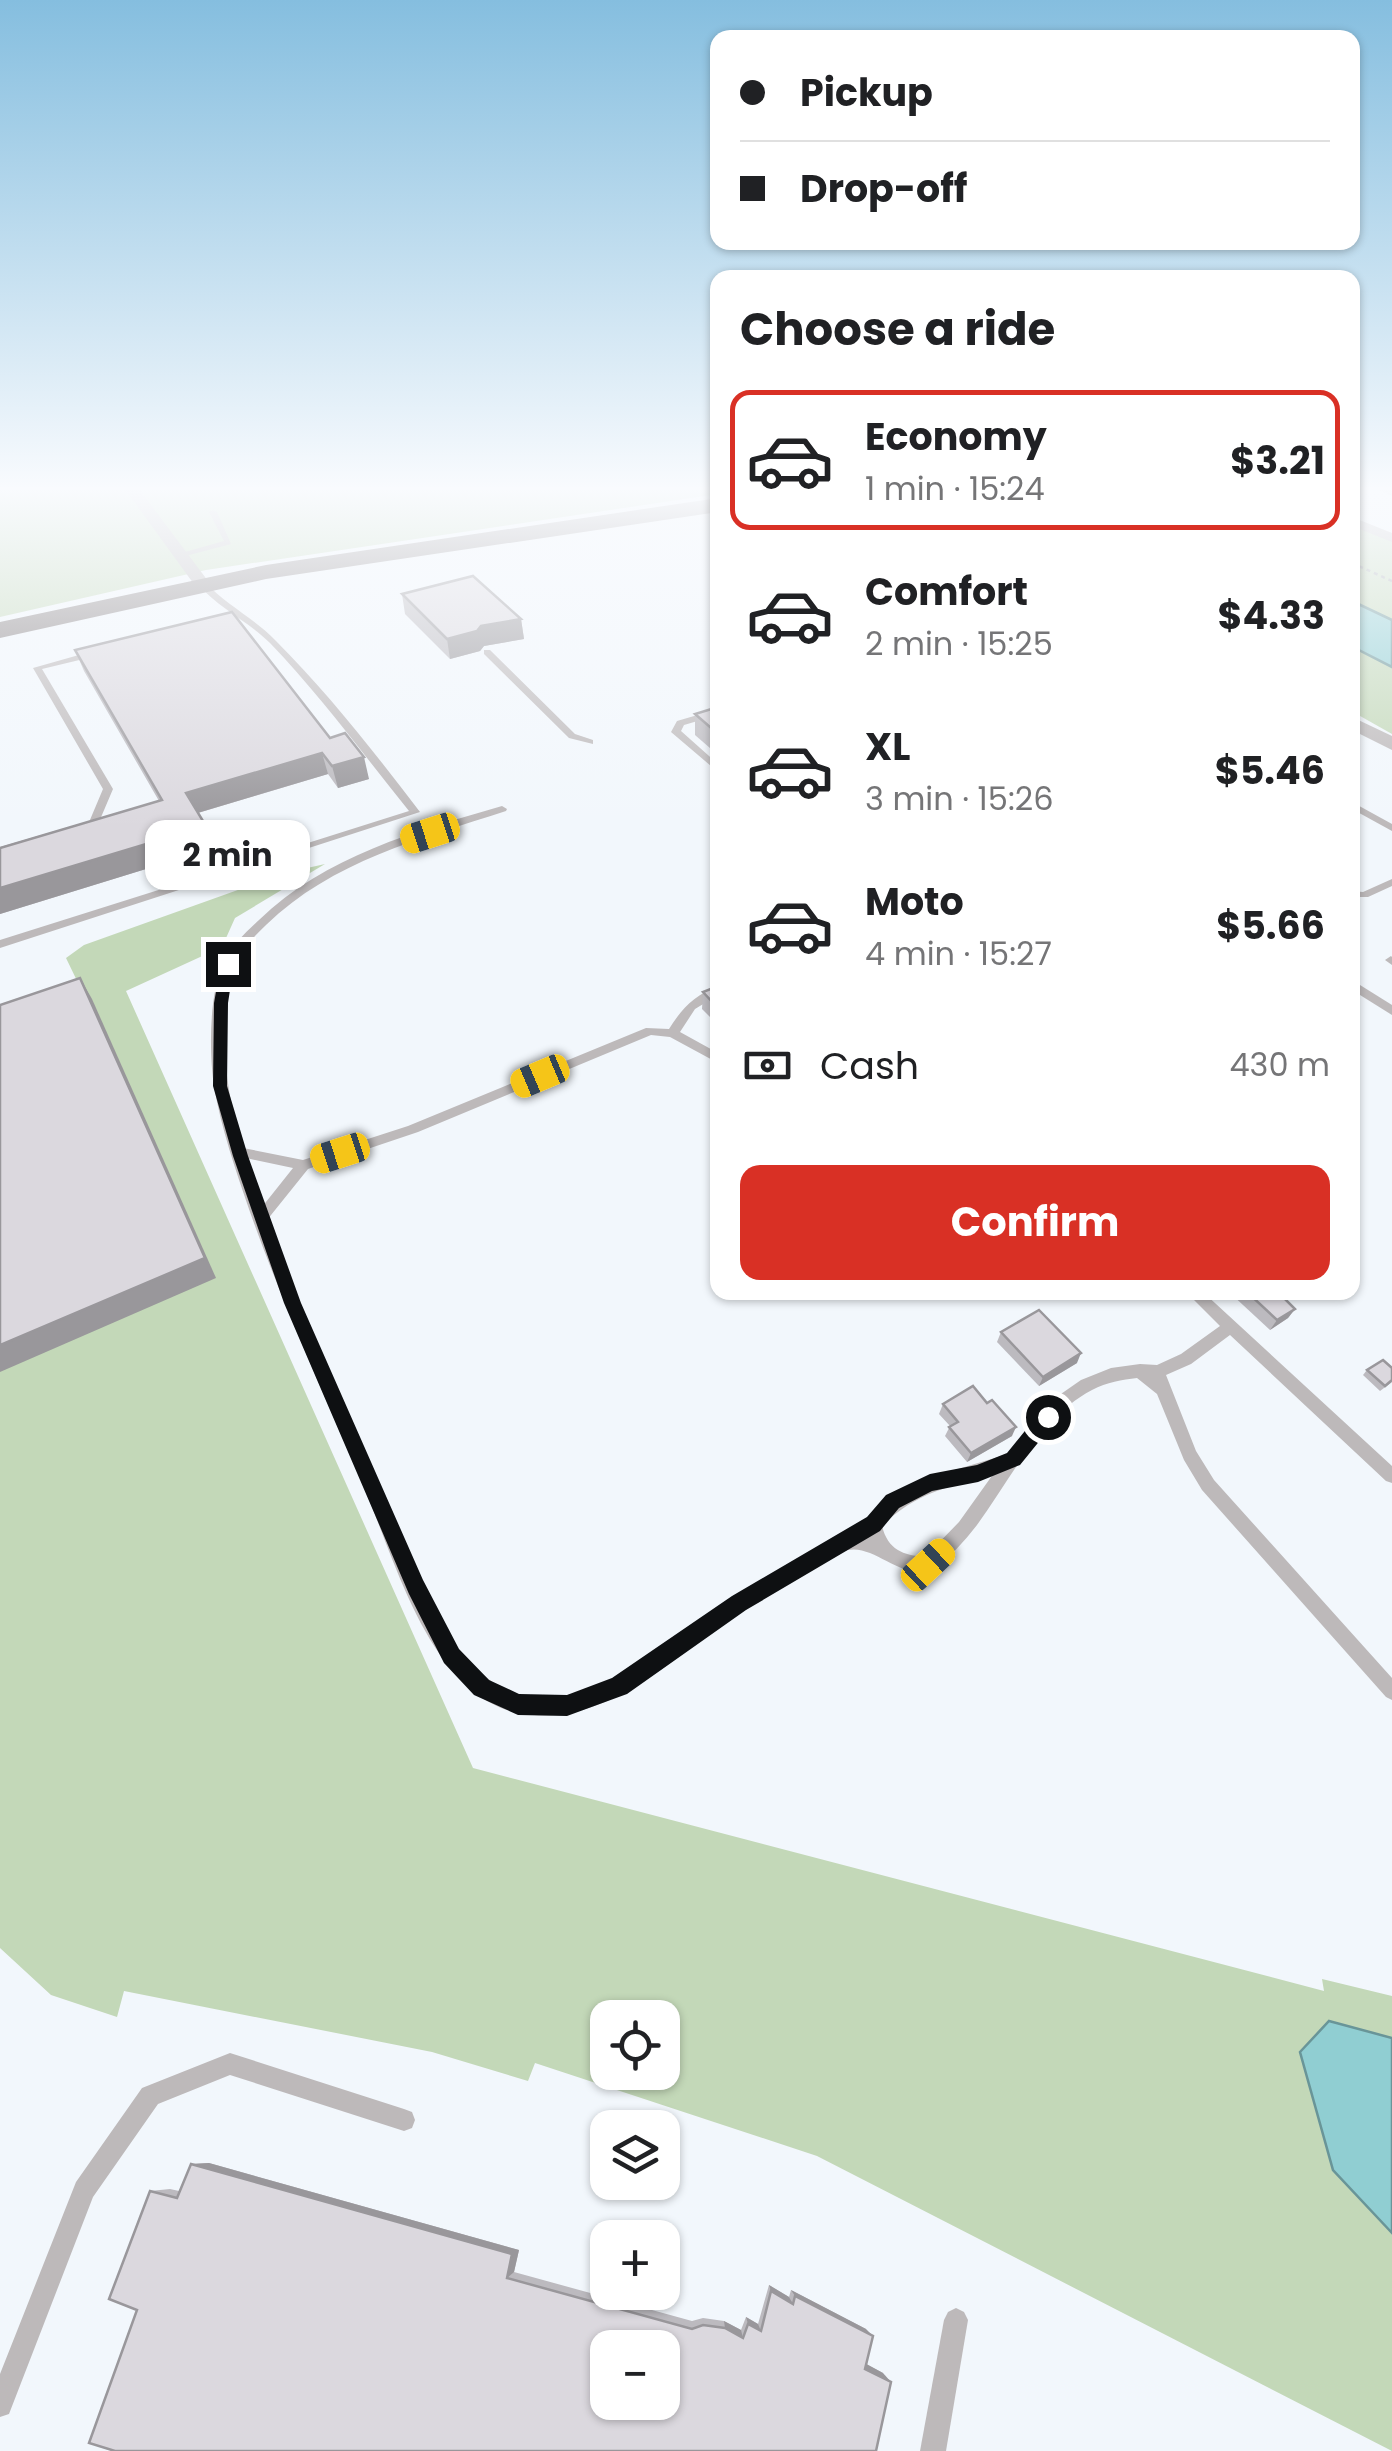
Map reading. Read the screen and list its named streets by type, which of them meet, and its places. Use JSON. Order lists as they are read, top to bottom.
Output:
{
  "page": {
    "banner": ["Pickup", "Drop-off"],
    "heading": "Choose a ride",
    "list": [
      {
        "name": "Economy",
        "note": "1 min · 15:24",
        "value": "$3.21"
      },
      {
        "name": "Comfort",
        "note": "2 min · 15:25",
        "value": "$4.33"
      },
      {
        "name": "XL",
        "note": "3 min · 15:26",
        "value": "$5.46"
      },
      {
        "name": "Moto",
        "note": "4 min · 15:27",
        "value": "$5.66"
      }
    ],
    "bubble": "2 min",
    "pay": ["Cash", "430 m"],
    "buttons": "Confirm",
    "map_buttons": ["+", "−"]
  }
}
